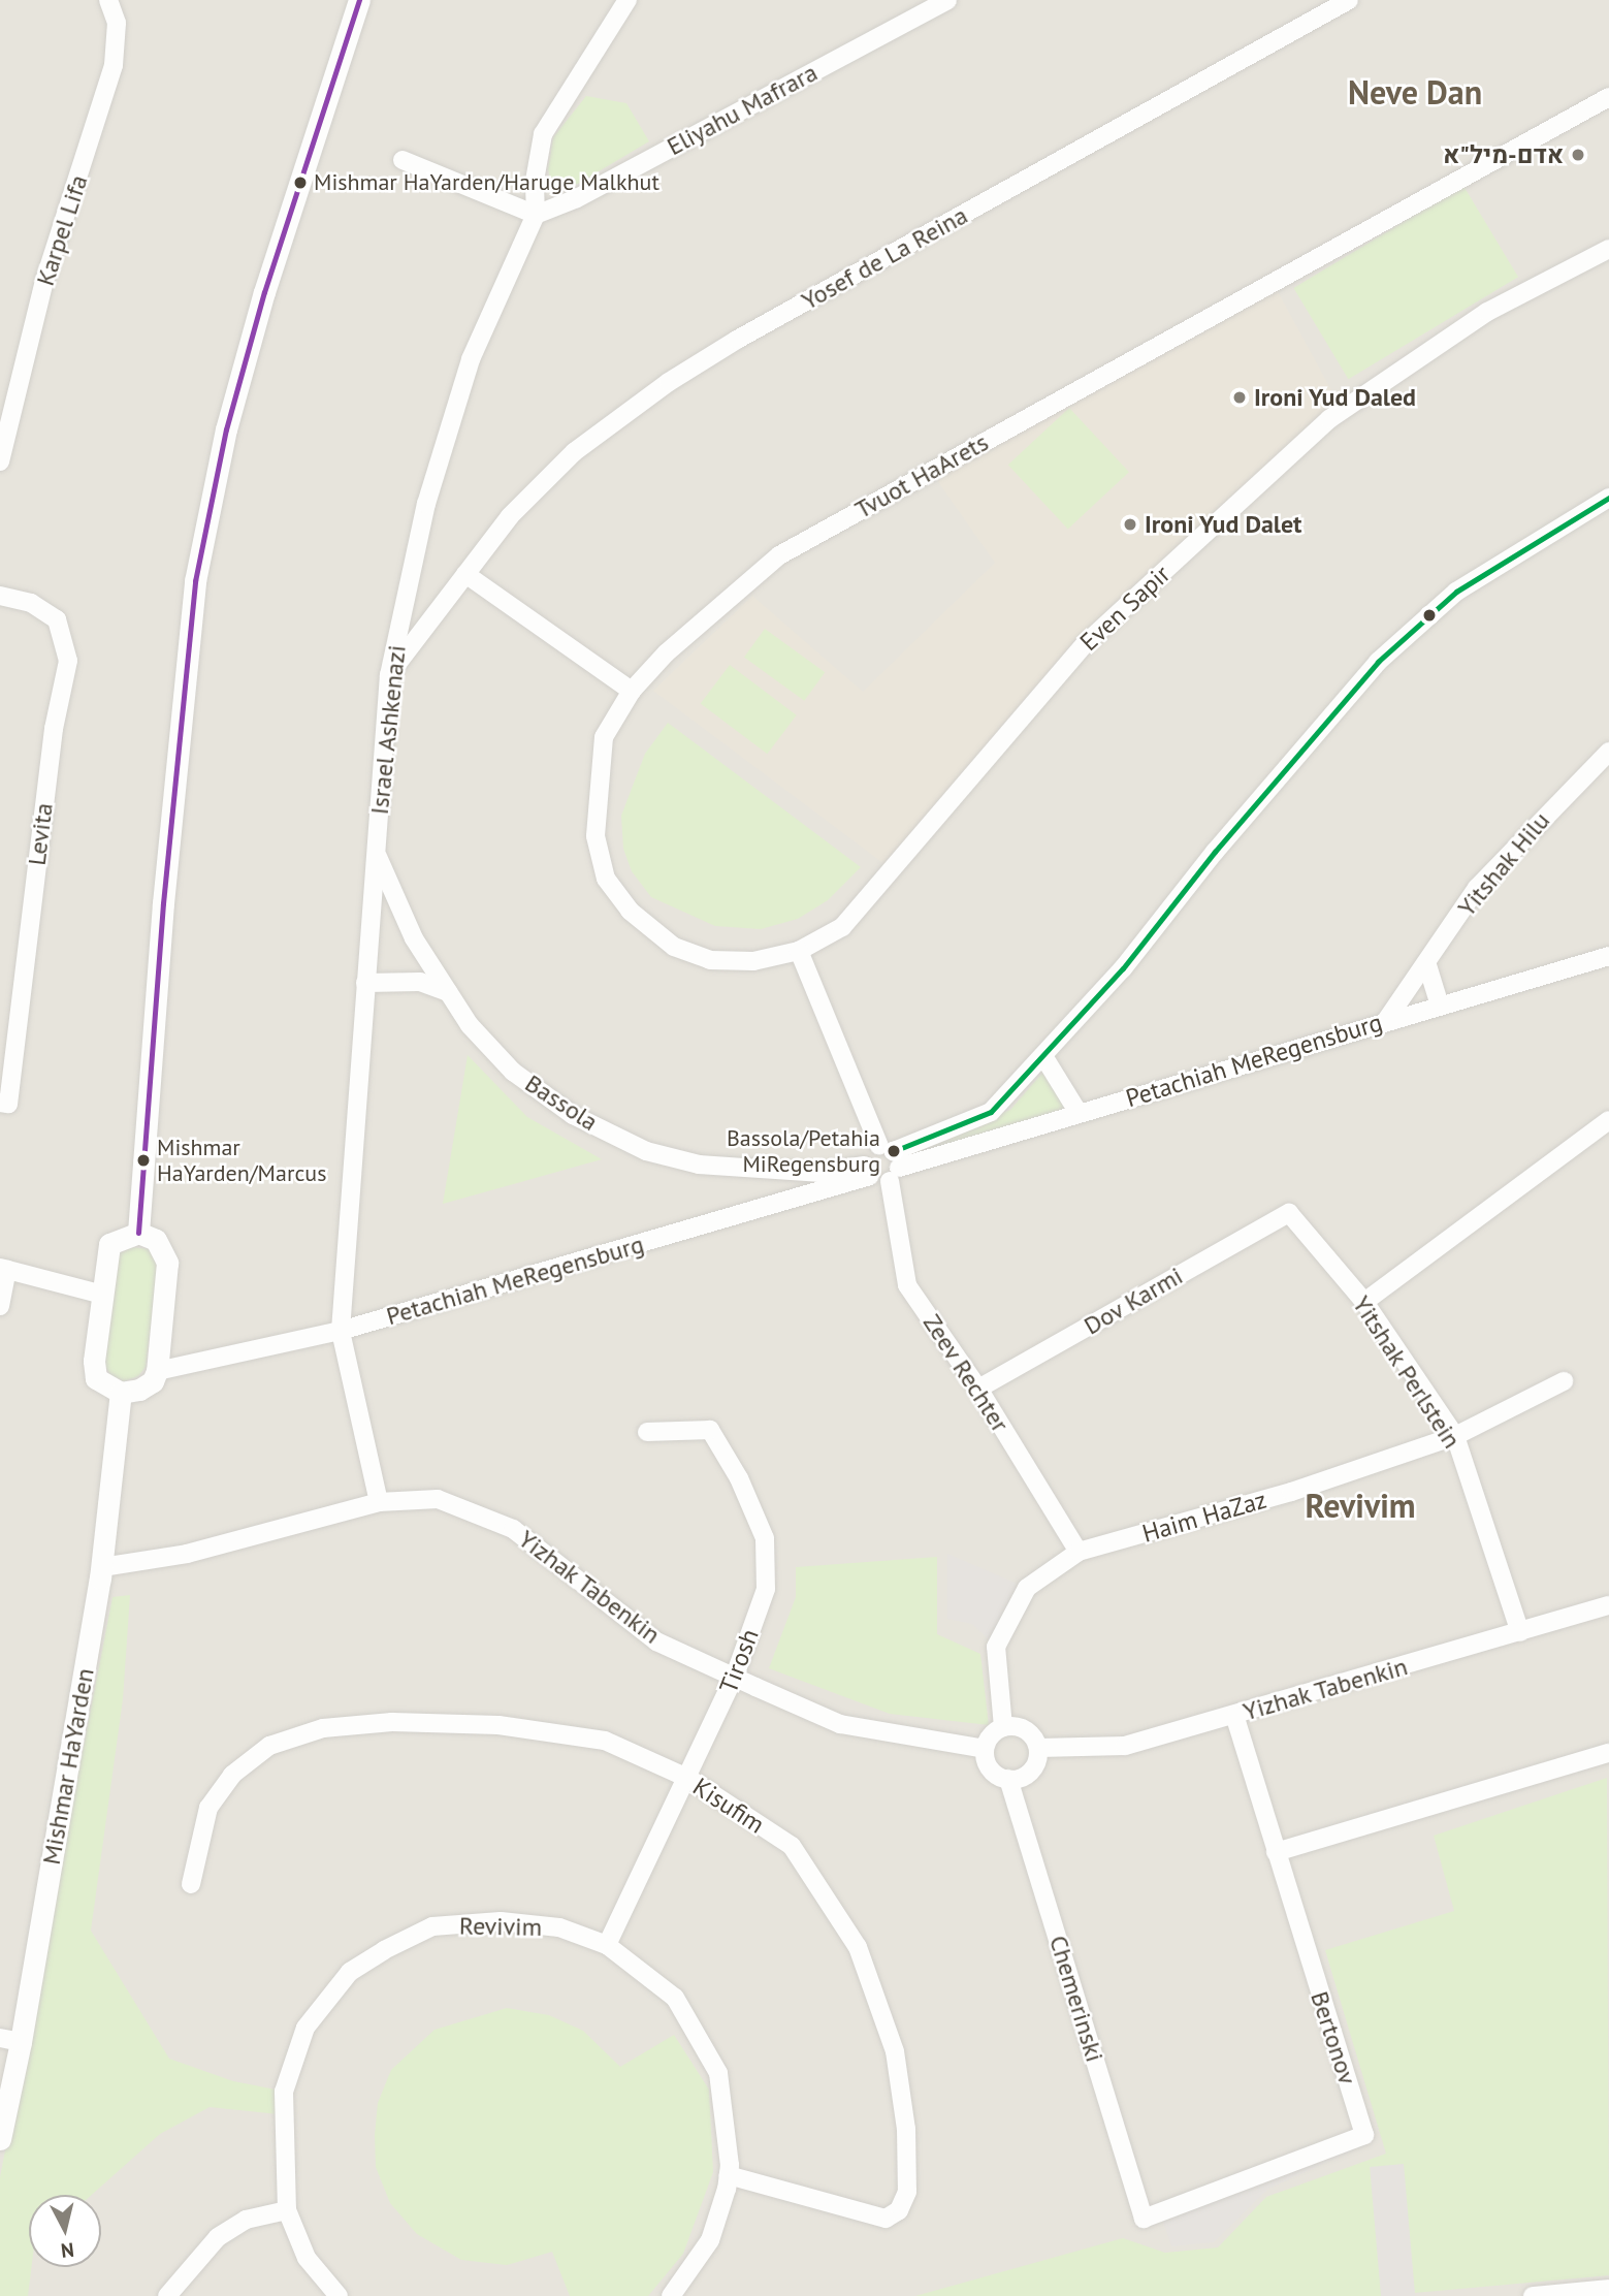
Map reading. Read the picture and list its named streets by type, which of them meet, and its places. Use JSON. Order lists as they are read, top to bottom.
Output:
{
  "streets": {
    "street": [
      "Eliyahu Mafrara",
      "Karpel Lifa",
      "Yosef de La Reina",
      "Tvuot HaArets",
      "Even Sapir",
      "Israel Ashkenazi",
      "Levita",
      "Yitshak Hilu",
      "Petachiah MeRegensburg",
      "Bassola",
      "Dov Karmi",
      "Yitshak Perlstein",
      "Zeev Rechter",
      "Haim HaZaz",
      "Yizhak Tabenkin",
      "Tirosh",
      "Mishmar HaYarden",
      "Kisufim",
      "Revivim",
      "Chemerinski",
      "Bertonov"
    ]
  },
  "crossings": [
    ["Eliyahu Mafrara", "Israel Ashkenazi"],
    ["Yosef de La Reina", "Israel Ashkenazi"],
    ["Tvuot HaArets", "Even Sapir"],
    ["Tvuot HaArets", "Zeev Rechter"],
    ["Even Sapir", "Zeev Rechter"],
    ["Israel Ashkenazi", "Petachiah MeRegensburg"],
    ["Israel Ashkenazi", "Bassola"],
    ["Israel Ashkenazi", "Yizhak Tabenkin"],
    ["Yitshak Hilu", "Petachiah MeRegensburg"],
    ["Petachiah MeRegensburg", "Bassola"],
    ["Petachiah MeRegensburg", "Zeev Rechter"],
    ["Dov Karmi", "Yitshak Perlstein"],
    ["Dov Karmi", "Zeev Rechter"],
    ["Yitshak Perlstein", "Haim HaZaz"],
    ["Yitshak Perlstein", "Yizhak Tabenkin"],
    ["Zeev Rechter", "Haim HaZaz"],
    ["Haim HaZaz", "Yizhak Tabenkin"],
    ["Haim HaZaz", "Chemerinski"],
    ["Yizhak Tabenkin", "Tirosh"],
    ["Yizhak Tabenkin", "Mishmar HaYarden"],
    ["Yizhak Tabenkin", "Chemerinski"],
    ["Yizhak Tabenkin", "Bertonov"],
    ["Tirosh", "Kisufim"],
    ["Tirosh", "Revivim"],
    ["Kisufim", "Revivim"],
    ["Chemerinski", "Bertonov"]
  ],
  "districts": ["Neve Dan", "Revivim"],
  "places": [
    "אדם-מיל\"א",
    "Mishmar HaYarden/Haruge Malkhut",
    "Ironi Yud Daled",
    "Ironi Yud Dalet",
    "Bassola/Petahia MiRegensburg",
    "Mishmar HaYarden/Marcus"
  ],
  "north": "bottom"
}
